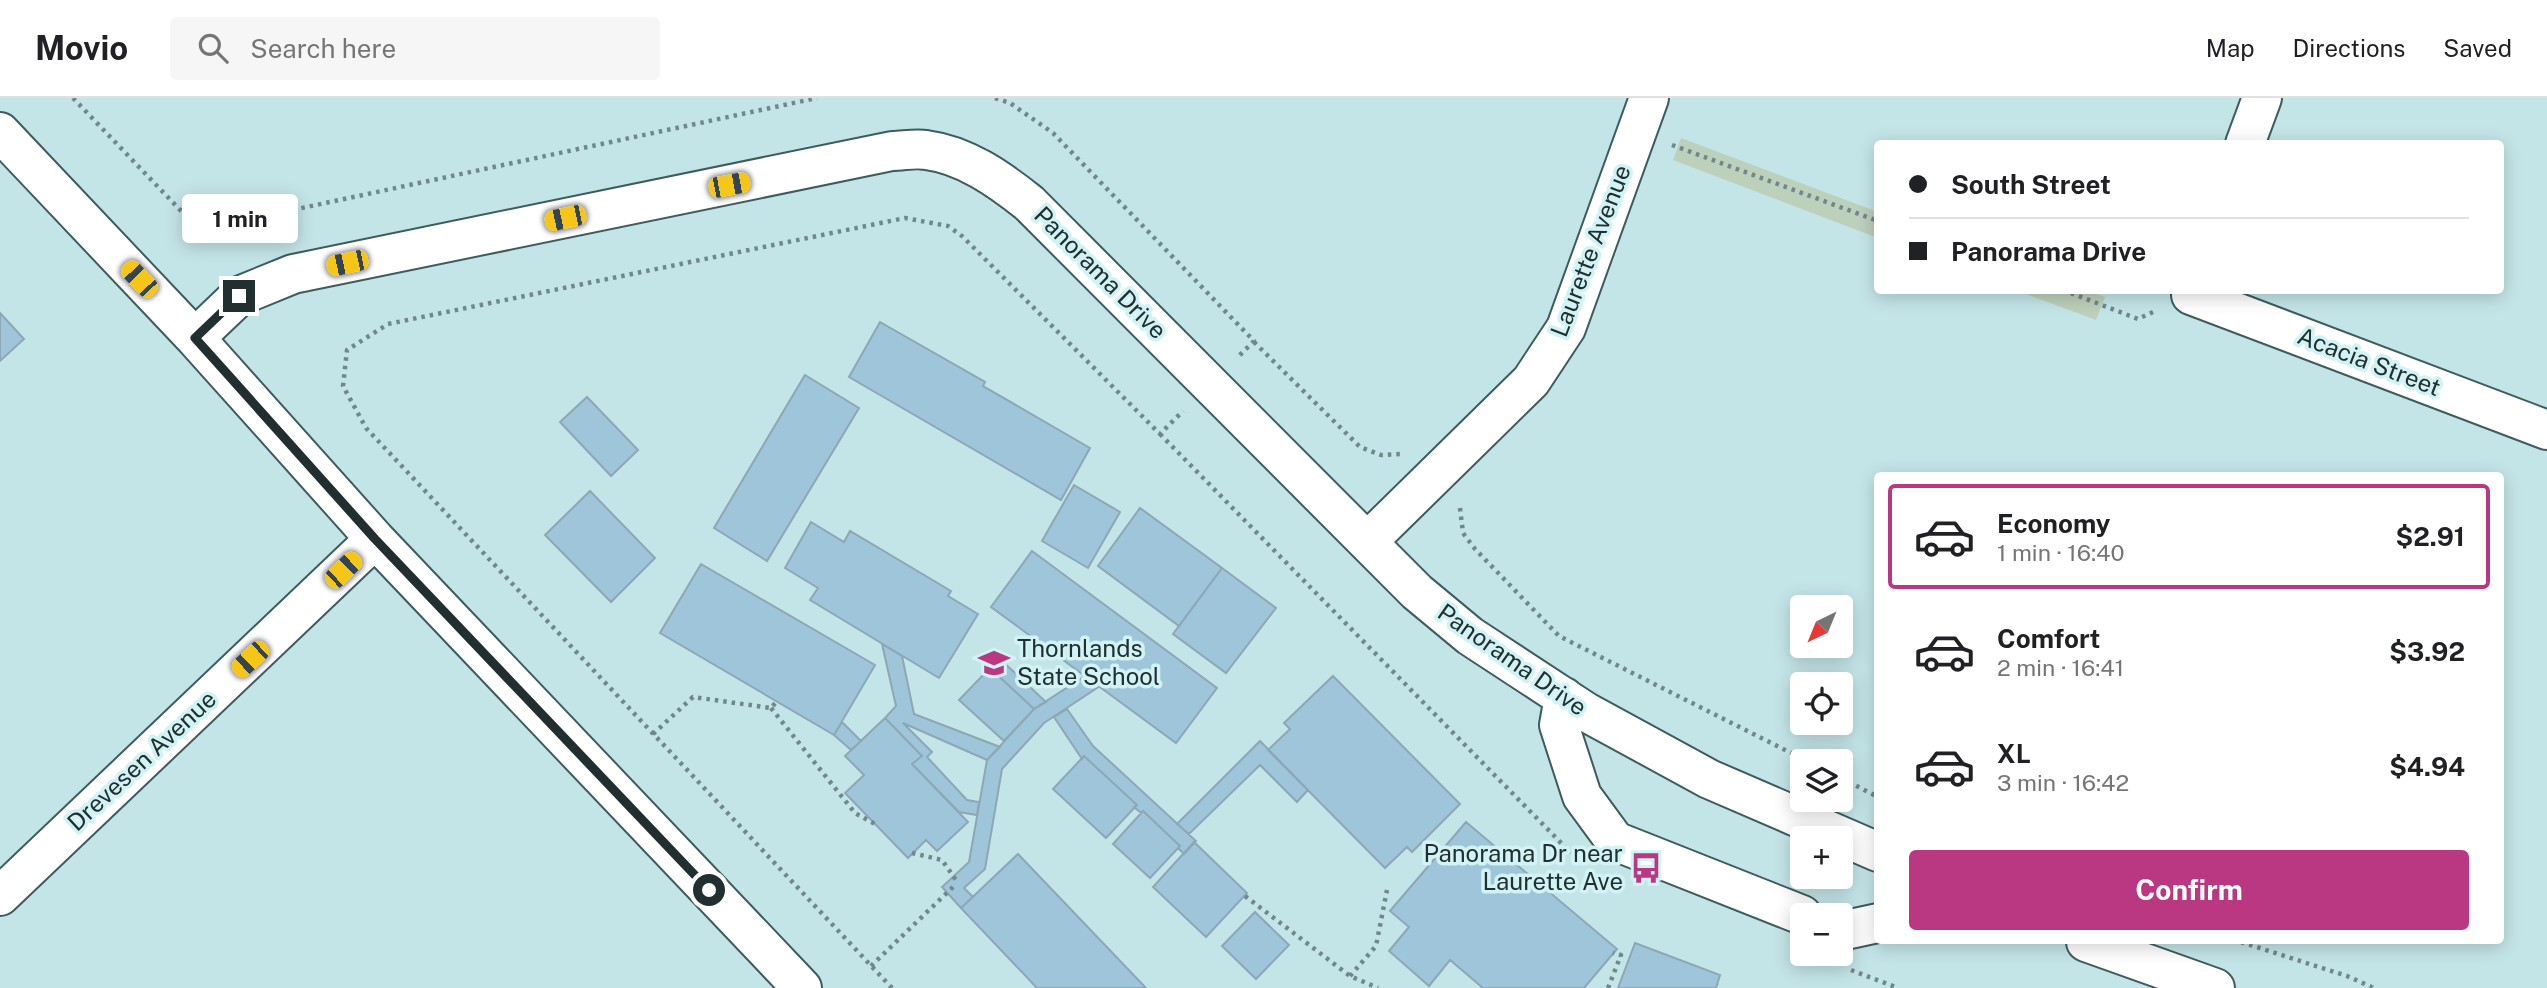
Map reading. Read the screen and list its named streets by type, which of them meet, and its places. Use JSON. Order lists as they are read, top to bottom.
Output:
{
  "streets": {
    "street": [
      "Laurette Avenue",
      "Panorama Drive",
      "Acacia Street",
      "Drevesen Avenue"
    ]
  },
  "crossings": [
    ["Laurette Avenue", "Panorama Drive"]
  ],
  "places": {
    "school or university": ["Thornlands State School"],
    "bus stop": ["Panorama Dr near Laurette Ave"]
  },
  "north": "bottom left",
  "page": {
    "header": "Movio",
    "search": "Search here",
    "nav": ["Map", "Directions", "Saved"],
    "banner": ["South Street", "Panorama Drive"],
    "bubble": "1 min",
    "list": [
      {
        "name": "Economy",
        "note": "1 min · 16:40",
        "value": "$2.91"
      },
      {
        "name": "Comfort",
        "note": "2 min · 16:41",
        "value": "$3.92"
      },
      {
        "name": "XL",
        "note": "3 min · 16:42",
        "value": "$4.94"
      }
    ],
    "map_buttons": ["+", "−"],
    "buttons": "Confirm"
  }
}
